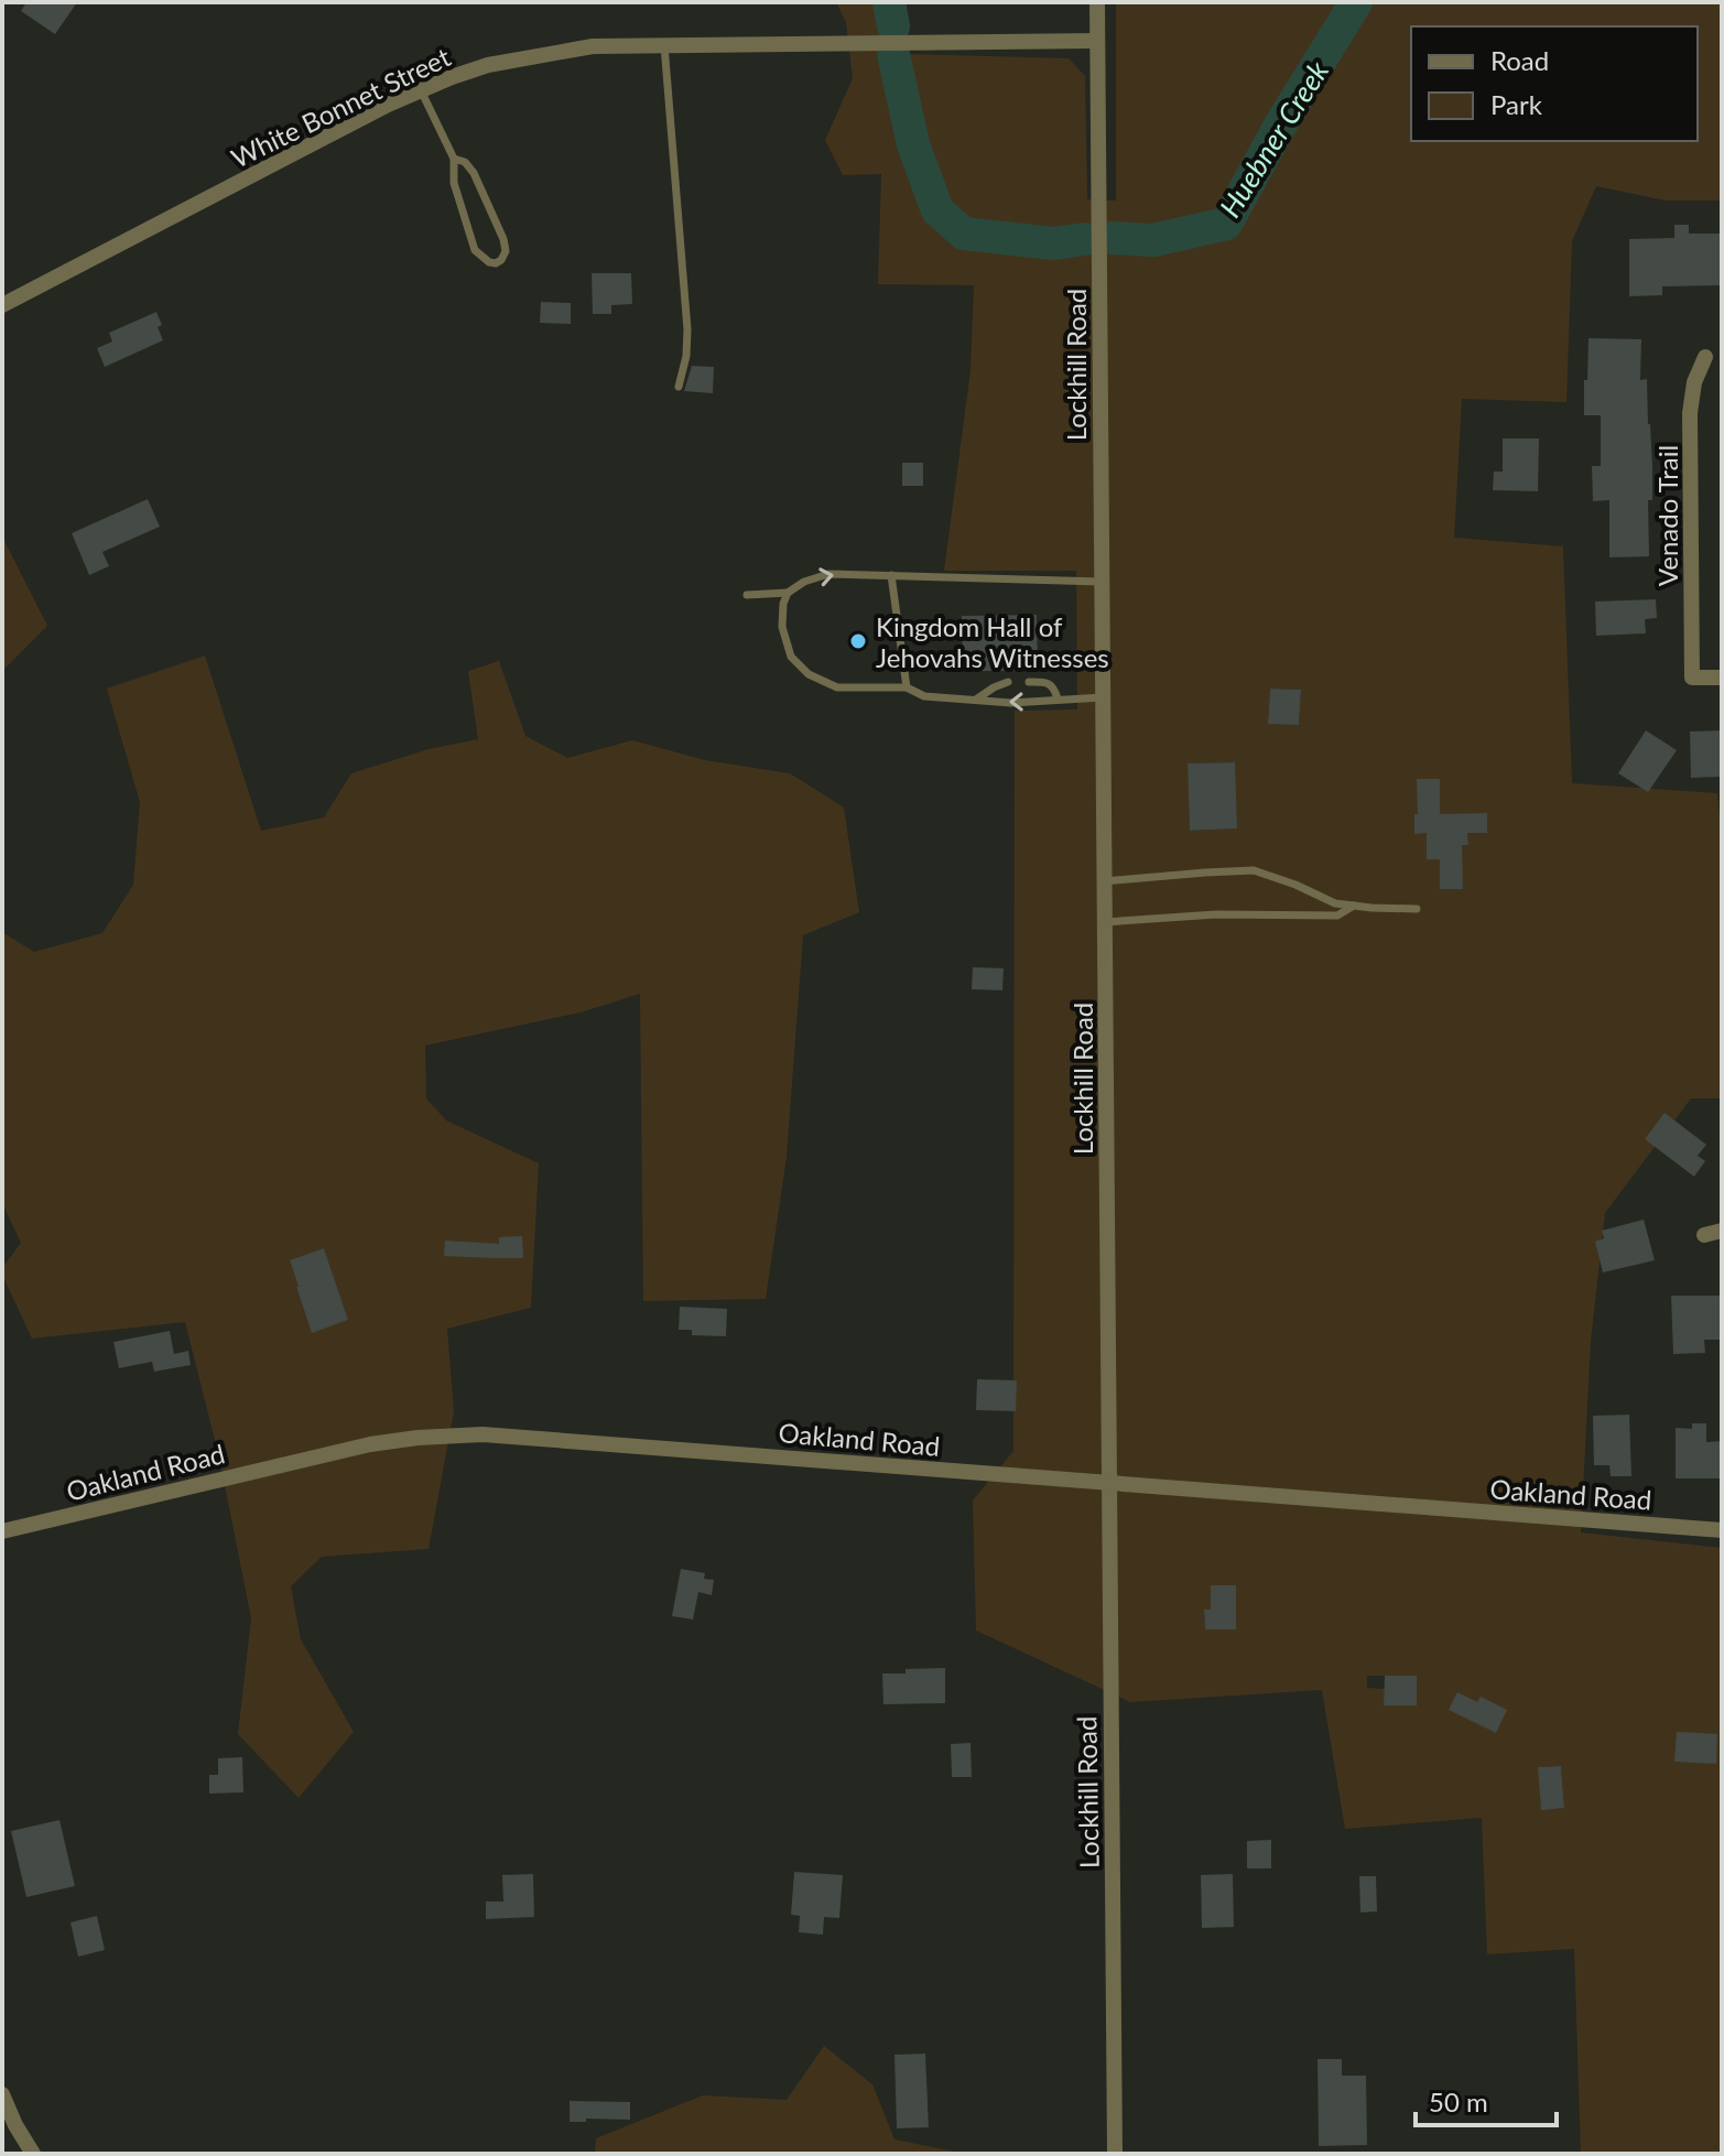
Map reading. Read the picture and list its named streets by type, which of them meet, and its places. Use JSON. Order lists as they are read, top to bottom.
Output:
{
  "streets": {
    "street": [
      "White Bonnet Street",
      "Lockhill Road",
      "Venado Trail",
      "Oakland Road"
    ]
  },
  "crossings": [
    ["White Bonnet Street", "Lockhill Road"],
    ["Lockhill Road", "Oakland Road"]
  ],
  "water": ["Huebner Creek"],
  "places": ["Kingdom Hall of Jehovahs Witnesses"],
  "legend": ["Road", "Park"],
  "scale_bar": "50 m"
}
